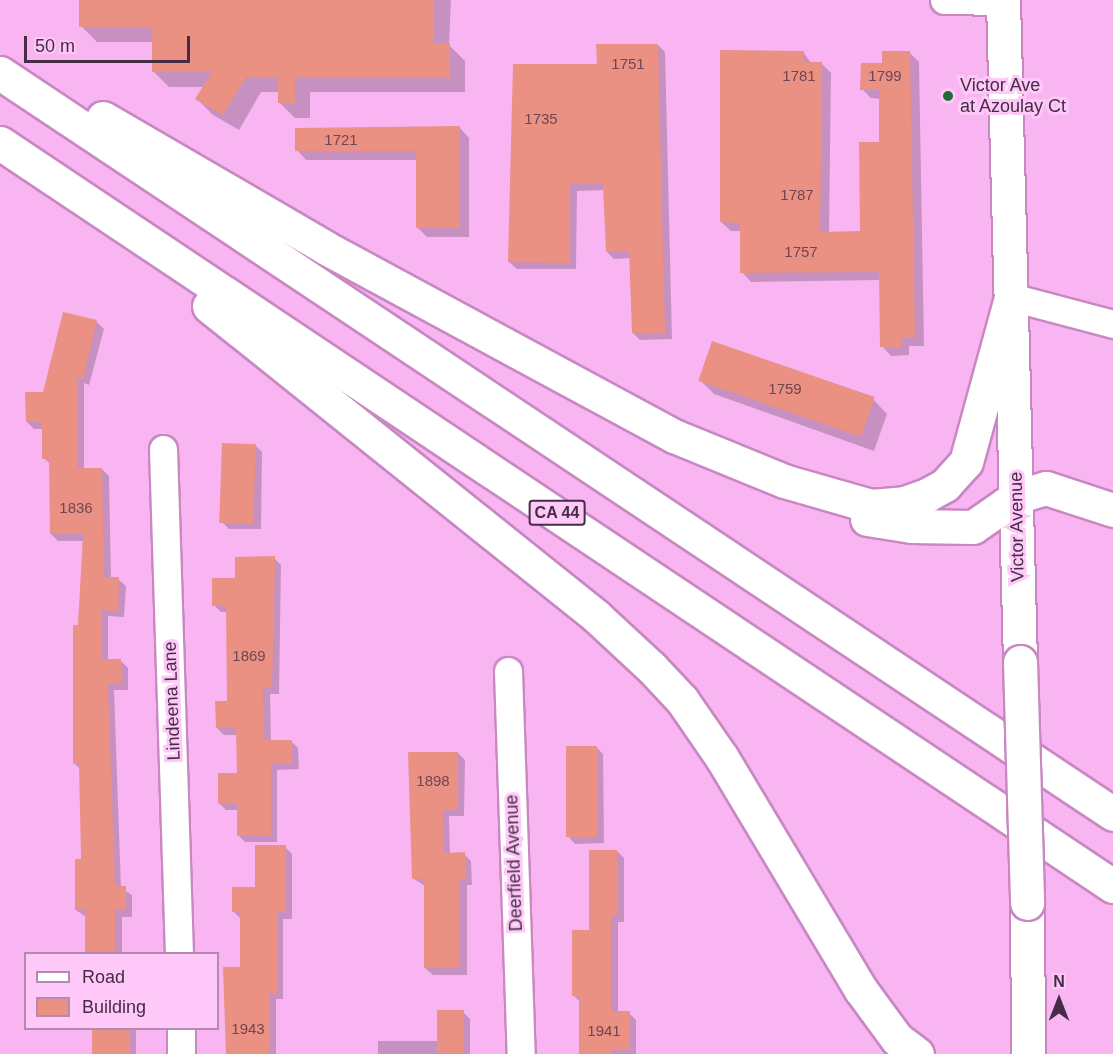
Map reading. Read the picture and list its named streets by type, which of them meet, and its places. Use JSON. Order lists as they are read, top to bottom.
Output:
{
  "streets": {
    "main road": ["CA 44", "Victor Avenue"],
    "street": ["Lindeena Lane", "Deerfield Avenue"]
  },
  "places": ["Victor Ave at Azoulay Ct"],
  "house_numbers": [
    "1751",
    "1781",
    "1799",
    "1735",
    "1721",
    "1787",
    "1757",
    "1759",
    "1836",
    "1869",
    "1898",
    "1943",
    "1941"
  ],
  "legend": ["Road", "Building"],
  "scale_bar": "50 m",
  "north": "top"
}
